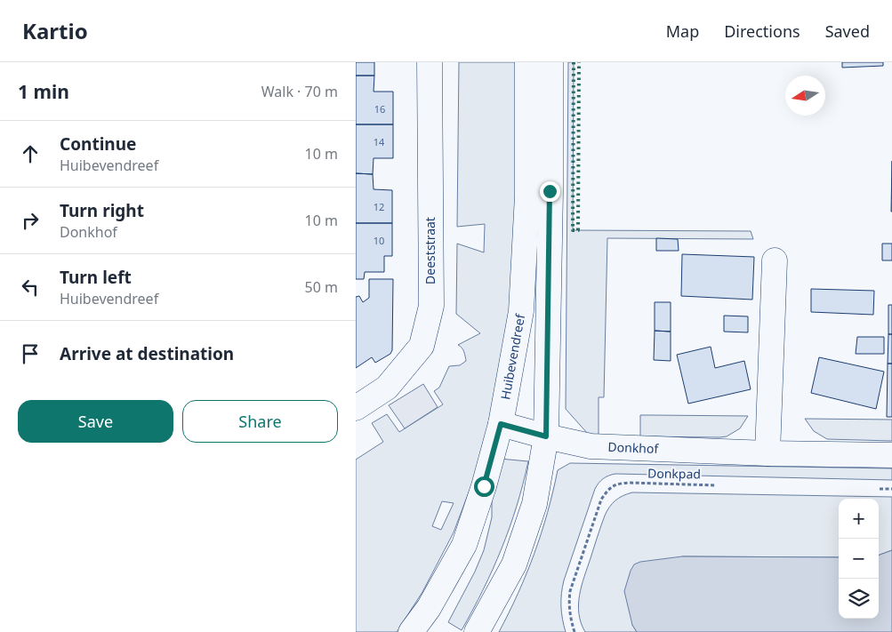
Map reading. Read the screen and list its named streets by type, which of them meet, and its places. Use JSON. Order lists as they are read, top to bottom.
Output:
{
  "streets": {
    "street": ["Deeststraat", "Huibevendreef", "Donkhof"],
    "path": ["Donkpad"]
  },
  "crossings": [
    ["Huibevendreef", "Donkhof"]
  ],
  "house_numbers": [
    "16",
    "14",
    "12",
    "10"
  ],
  "north": "left",
  "page": {
    "header": "Kartio",
    "nav": ["Map", "Directions", "Saved"],
    "heading": ["1 min", "Walk · 70 m"],
    "list": [
      ["Continue", "Huibevendreef", "10 m"],
      ["Turn right", "Donkhof", "10 m"],
      ["Turn left", "Huibevendreef", "50 m"],
      "Arrive at destination"
    ],
    "buttons": ["Save", "Share"],
    "map_buttons": ["+", "−"]
  }
}
